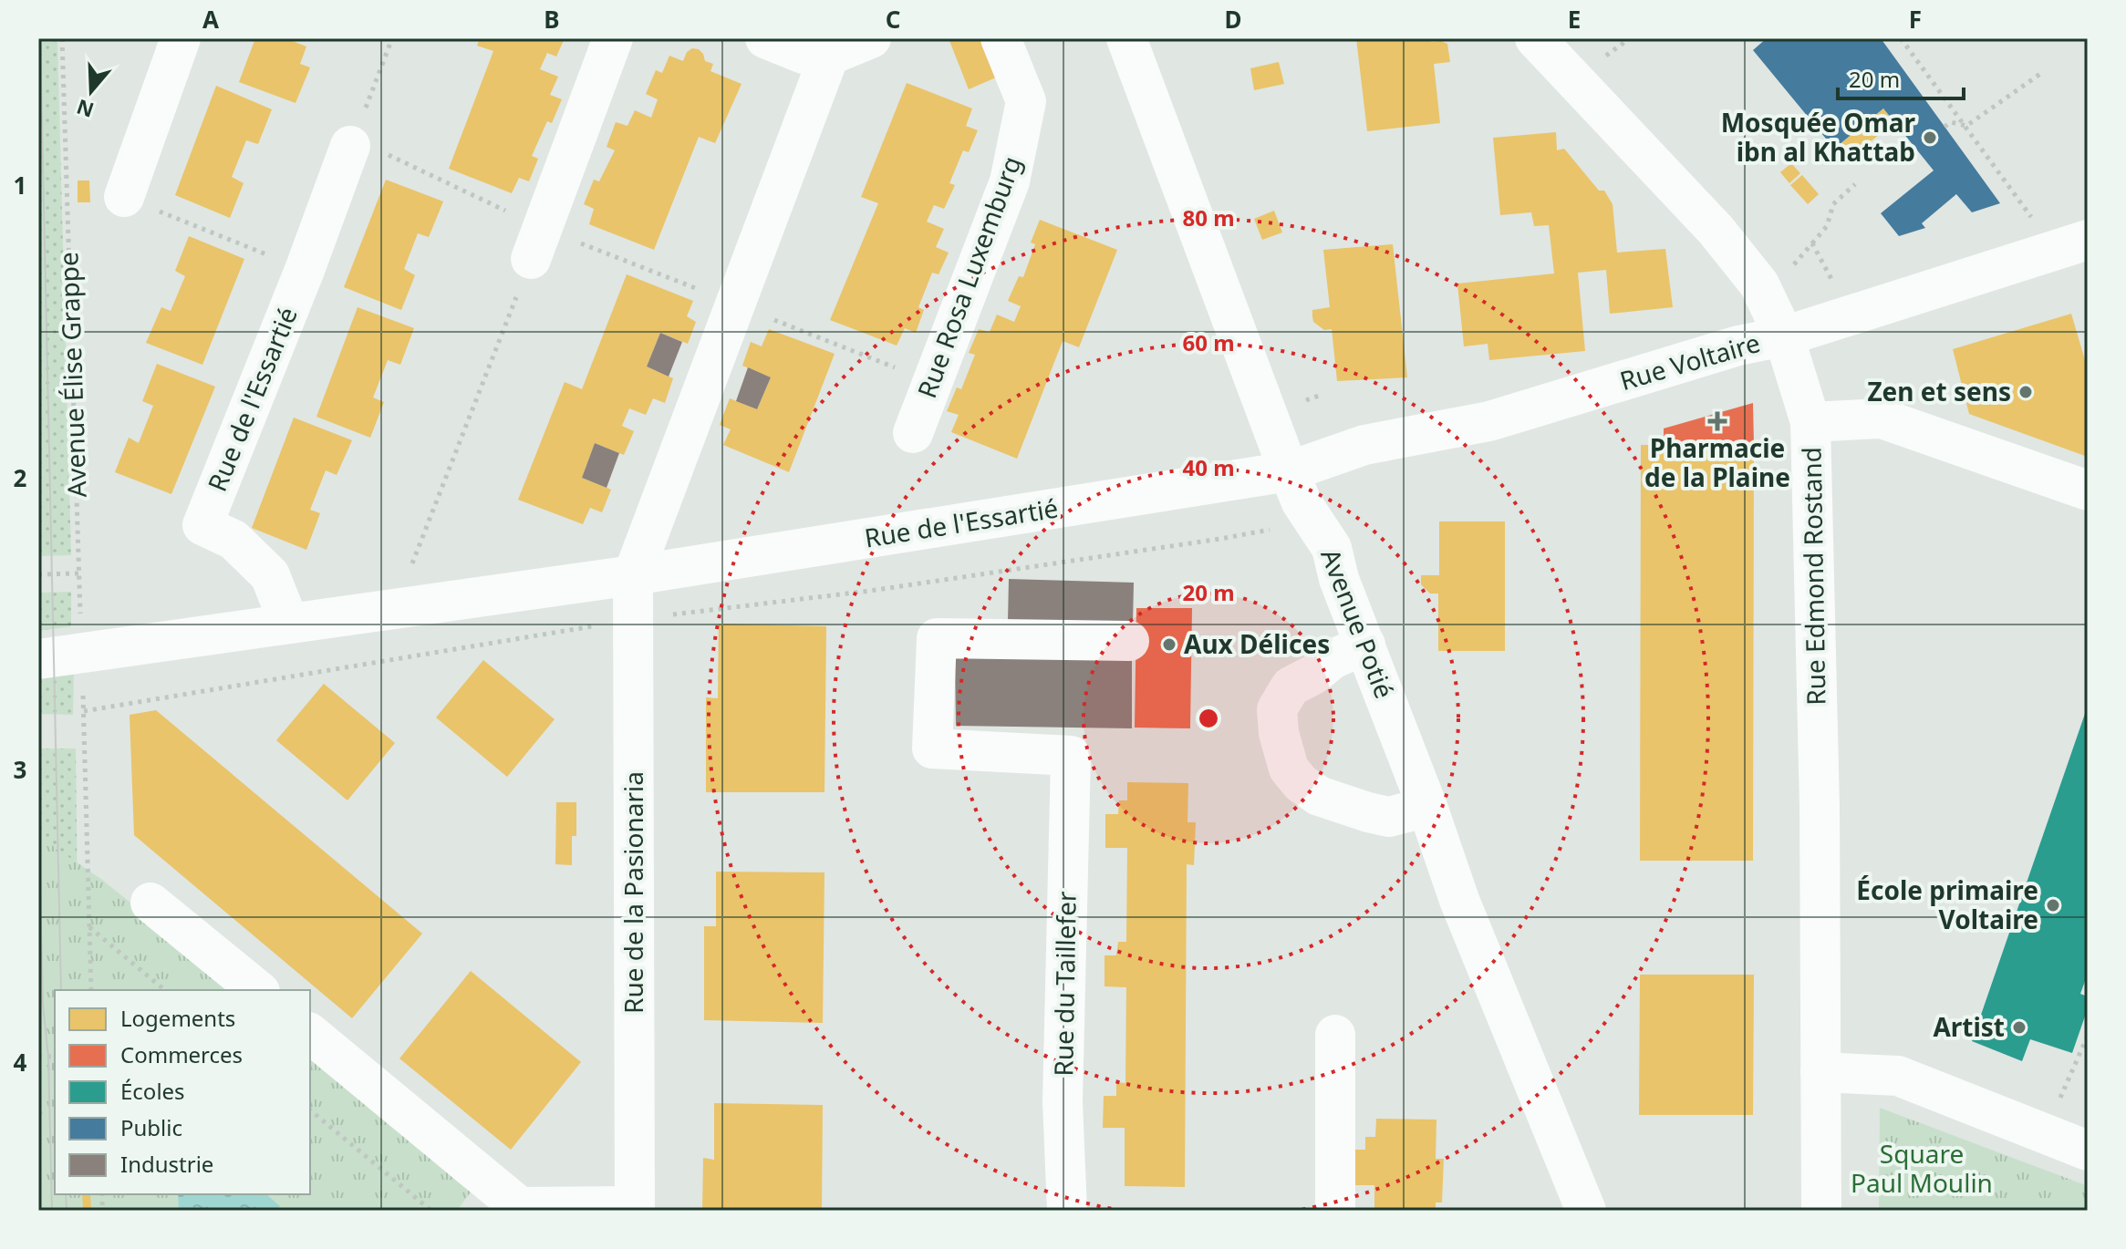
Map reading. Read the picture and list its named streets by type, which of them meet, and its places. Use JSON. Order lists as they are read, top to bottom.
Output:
{
  "streets": {
    "street": [
      "Rue Rosa Luxemburg",
      "Rue Voltaire",
      "Rue de l'Essartié",
      "Rue Edmond Rostand",
      "Avenue Potié",
      "Rue de la Pasionaria",
      "Rue du Taillefer"
    ],
    "path": ["Avenue Élise Grappe"]
  },
  "crossings": [
    ["Rue Voltaire", "Rue de l'Essartié"],
    ["Rue Voltaire", "Rue Edmond Rostand"],
    ["Rue Voltaire", "Avenue Potié"],
    ["Avenue Élise Grappe", "Rue de l'Essartié"],
    ["Rue de l'Essartié", "Avenue Potié"],
    ["Rue de l'Essartié", "Rue de la Pasionaria"]
  ],
  "parks": ["Square Paul Moulin"],
  "places": {
    "other": [
      "Mosquée Omar ibn al Khattab",
      "Zen et sens",
      "Aux Délices",
      "École primaire Voltaire",
      "Artist"
    ],
    "health": ["Pharmacie de la Plaine"]
  },
  "legend": [
    "Logements",
    "Commerces",
    "Écoles",
    "Public",
    "Industrie"
  ],
  "scale_bar": "20 m",
  "north": "bottom",
  "grid": {
    "columns": [
      "A",
      "B",
      "C",
      "D",
      "E",
      "F"
    ],
    "rows": [
      "1",
      "2",
      "3",
      "4"
    ]
  },
  "rings": [
    "80 m",
    "60 m",
    "40 m",
    "20 m"
  ]
}
